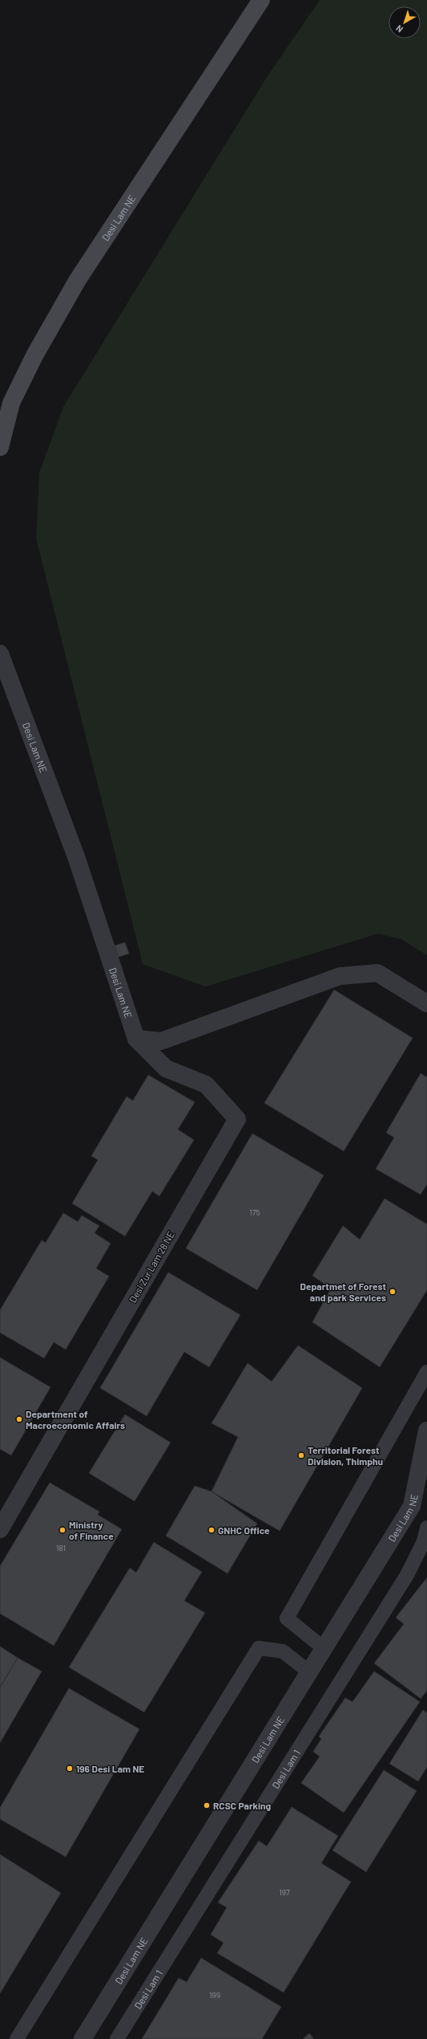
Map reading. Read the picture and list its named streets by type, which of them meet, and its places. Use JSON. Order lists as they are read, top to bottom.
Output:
{
  "streets": {
    "main road": ["Desi Lam NE"],
    "street": ["Desi Zur Lam 28 NE"],
    "lane": ["Desi Lam 1"]
  },
  "crossings": [
    ["Desi Lam NE", "Desi Zur Lam 28 NE"]
  ],
  "places": [
    "Departmet of Forest and park Services",
    "Department of Macroeconomic Affairs",
    "Territorial Forest Division, Thimphu",
    "Ministry of Finance",
    "GNHC Office",
    "196 Desi Lam NE",
    "RCSC Parking"
  ],
  "house_numbers": [
    "175",
    "181",
    "197",
    "199"
  ],
  "north": "bottom left"
}
